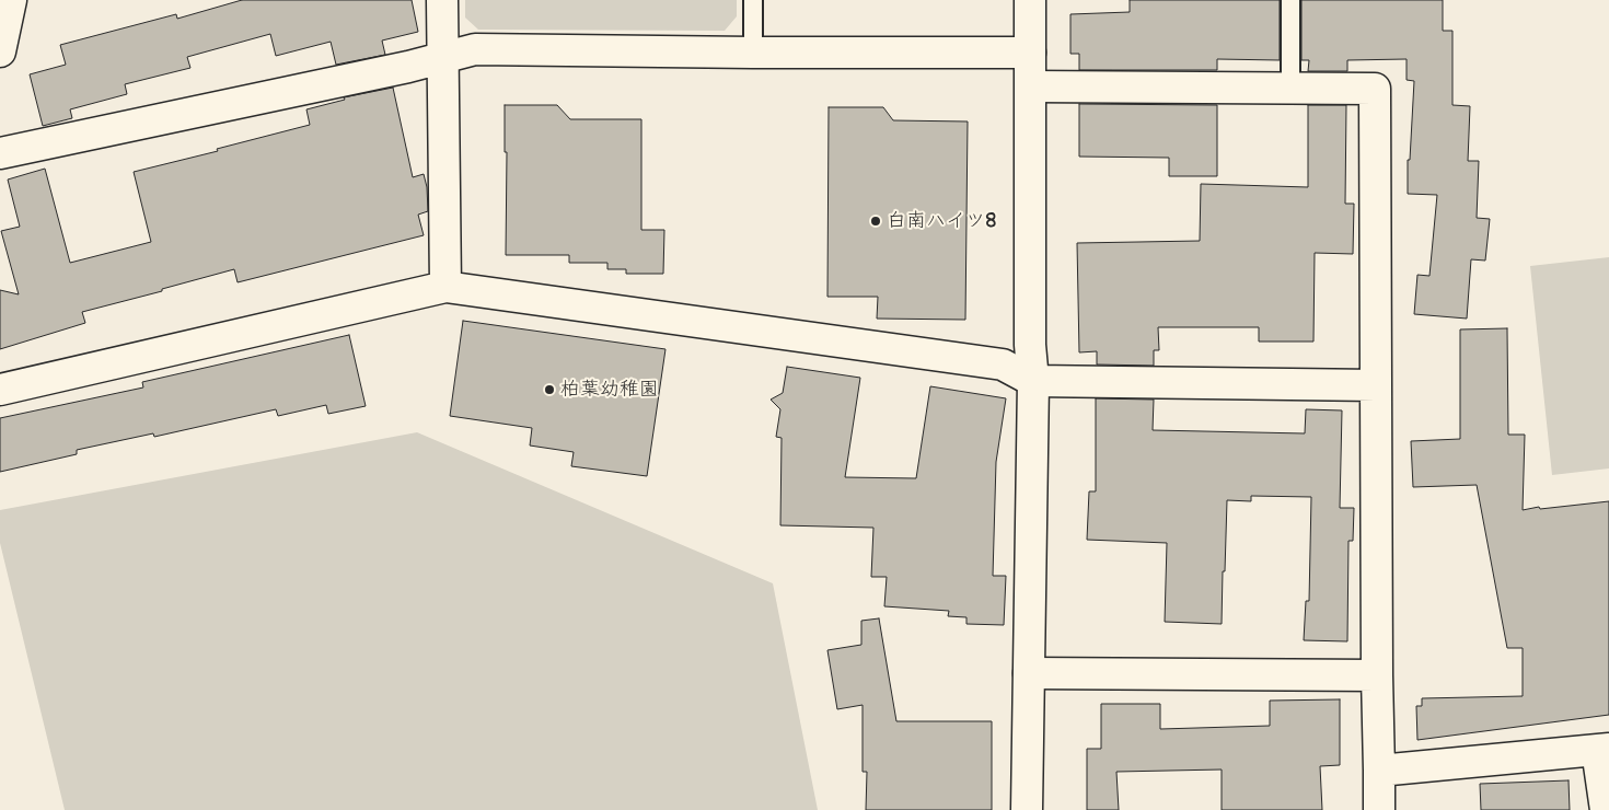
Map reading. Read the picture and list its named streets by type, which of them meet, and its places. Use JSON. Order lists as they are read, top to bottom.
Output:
{
  "places": ["白南ハイツ8", "柏葉幼稚園"]
}
